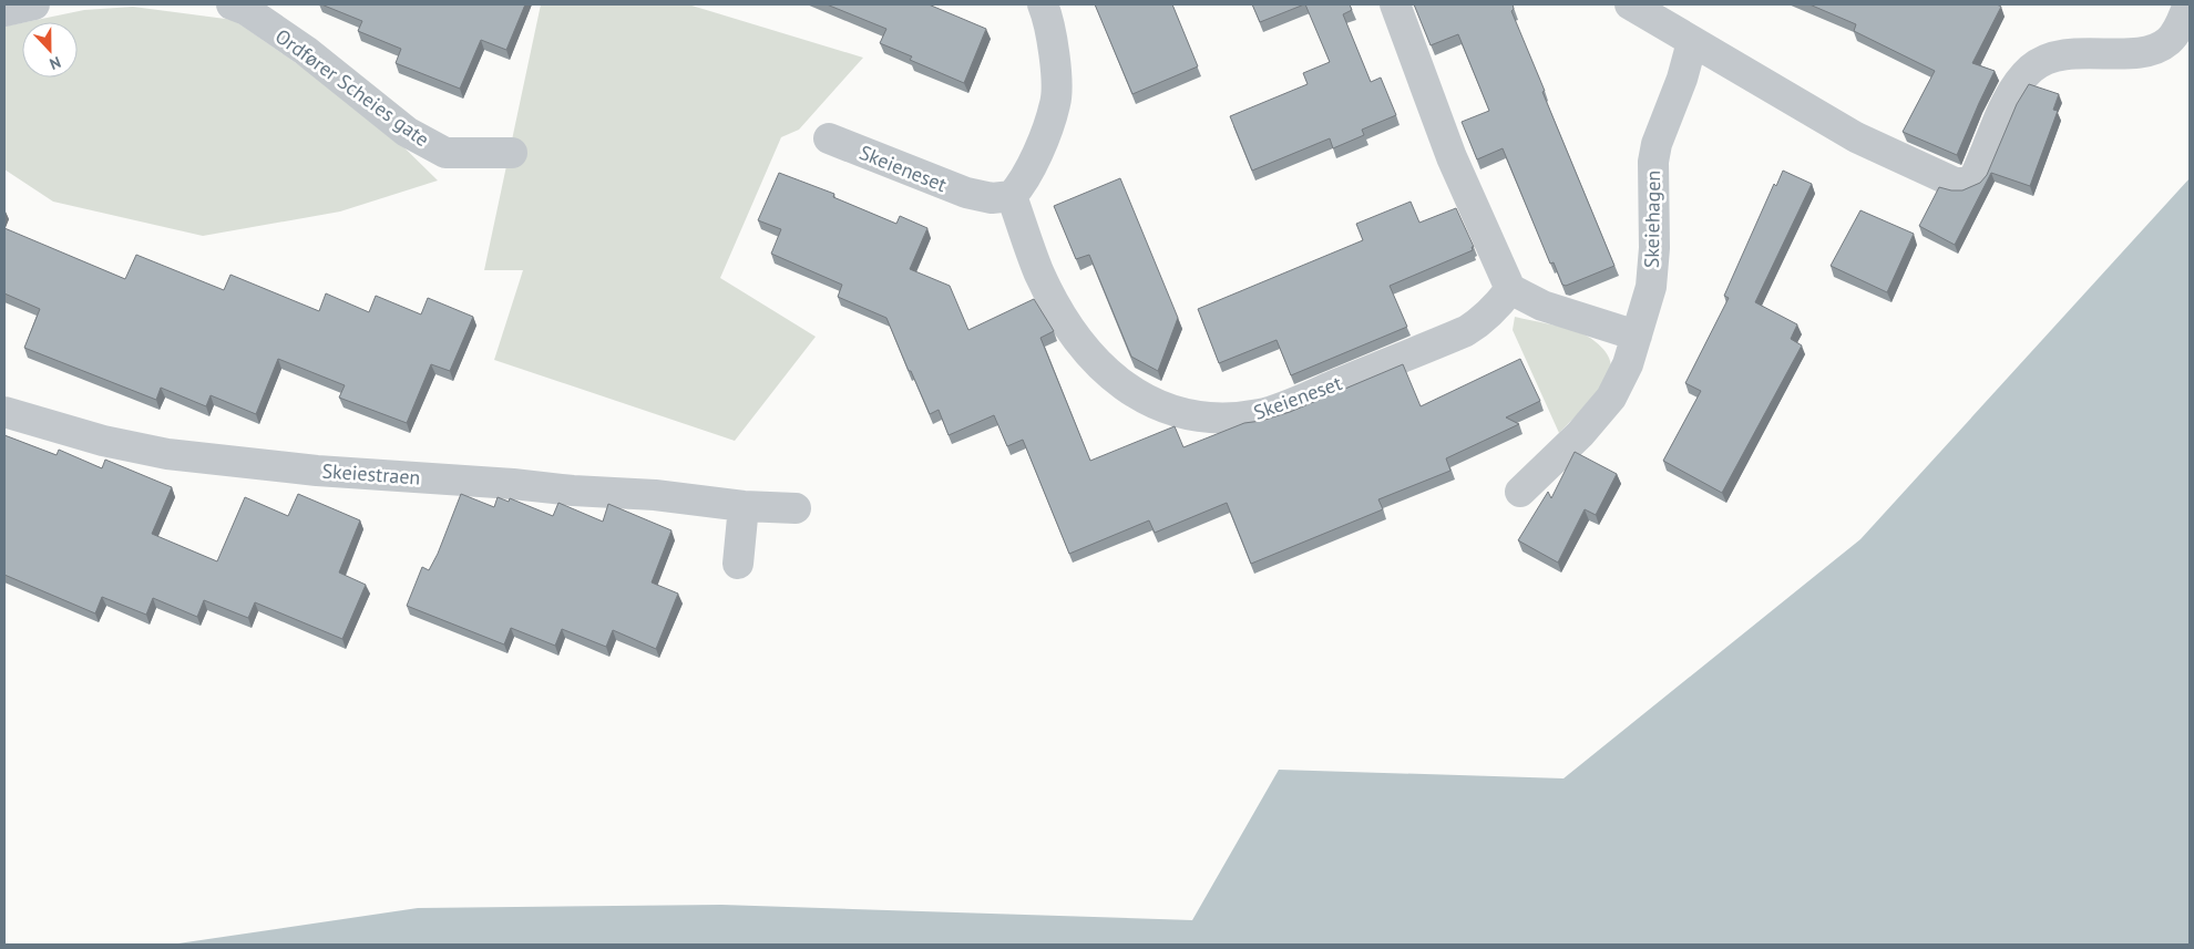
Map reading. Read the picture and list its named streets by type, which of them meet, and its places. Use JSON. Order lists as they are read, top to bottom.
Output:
{
  "streets": {
    "street": [
      "Ordfører Scheies gate",
      "Skeieneset",
      "Skeiehagen",
      "Skeiestraen"
    ]
  },
  "north": "bottom"
}
